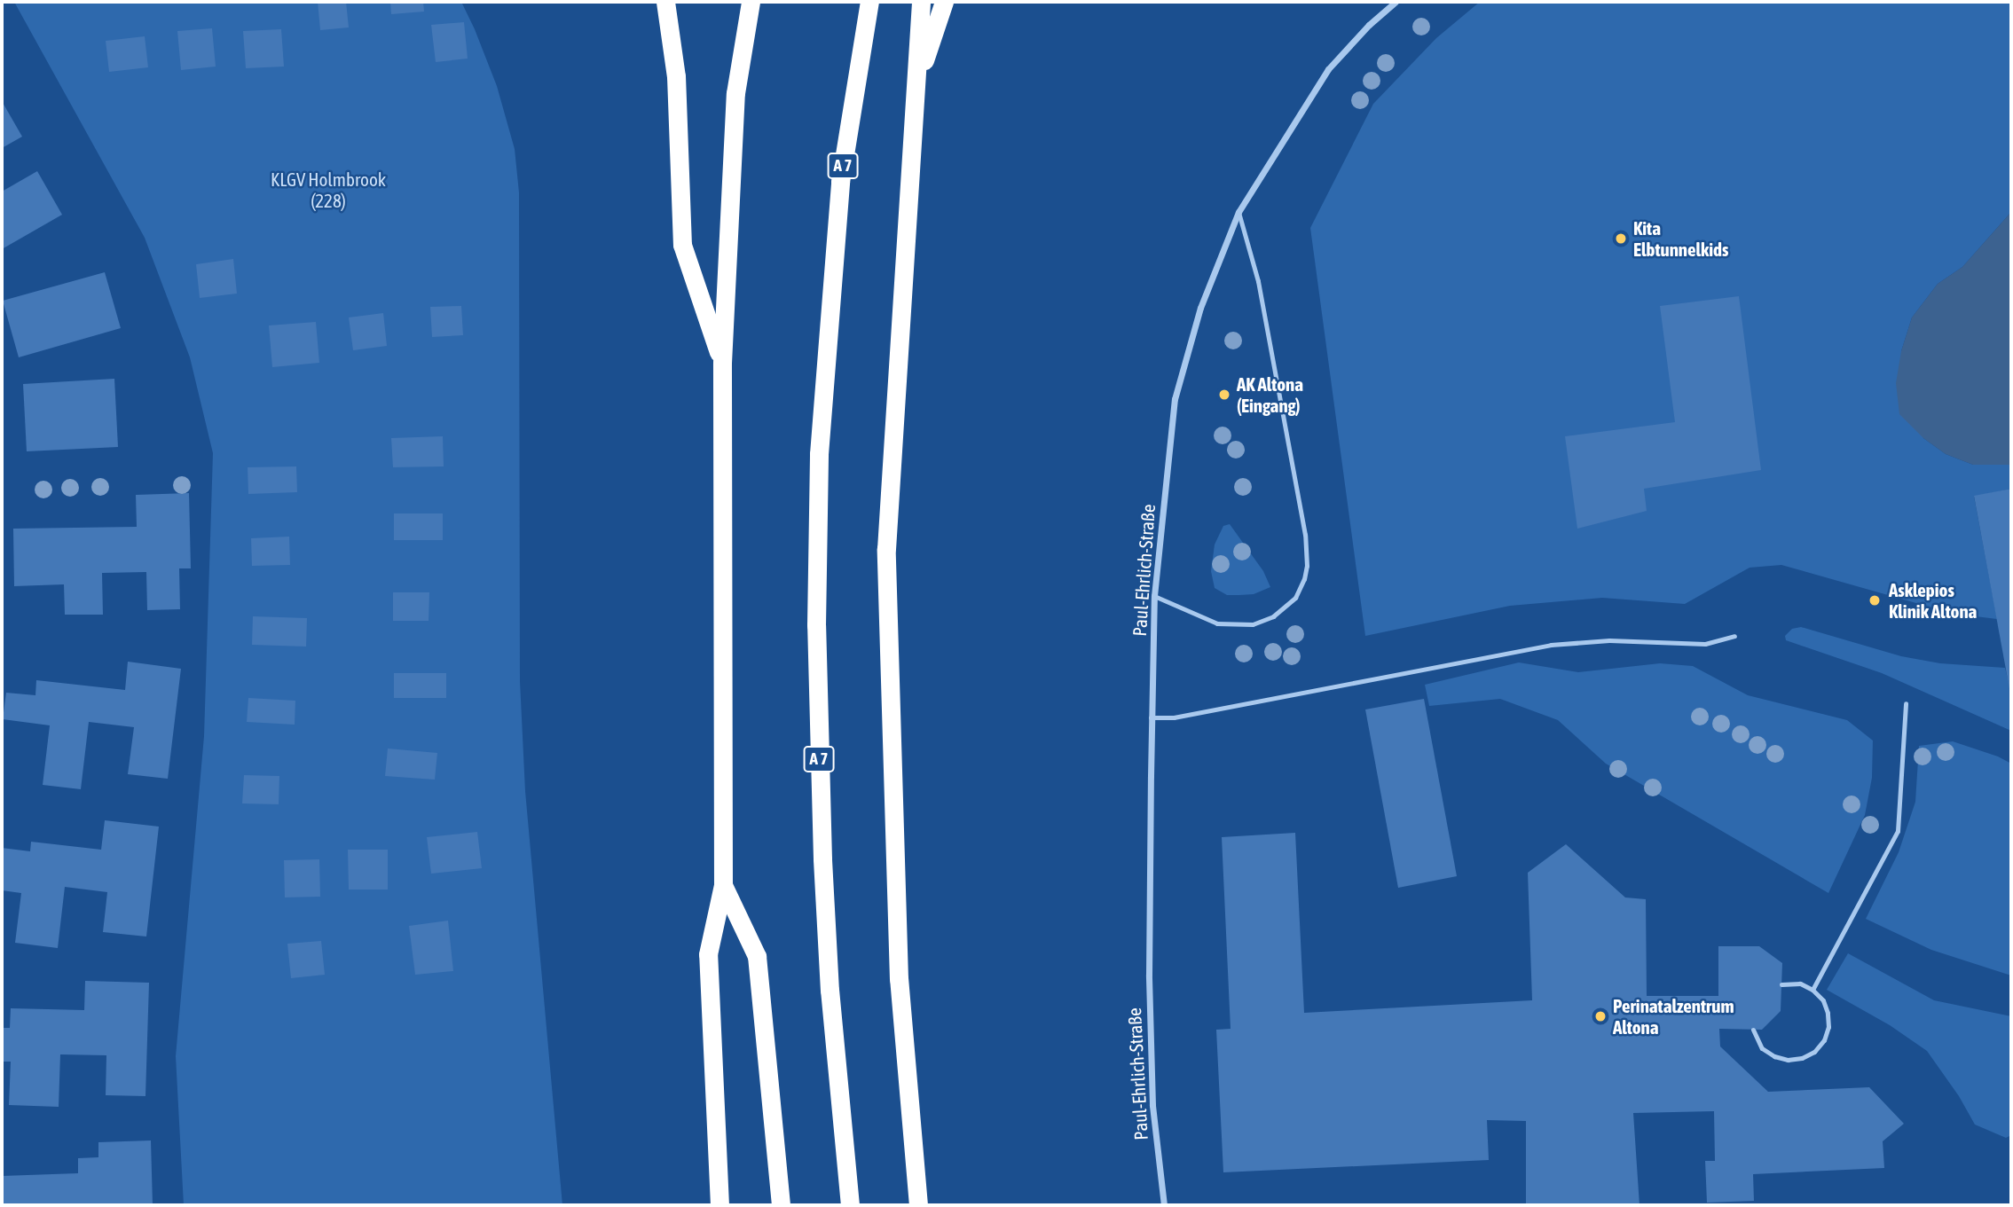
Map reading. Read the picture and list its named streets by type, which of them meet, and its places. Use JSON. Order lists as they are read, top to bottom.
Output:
{
  "streets": {
    "highway": ["A 7"],
    "street": ["Paul-Ehrlich-Straße"]
  },
  "parks": ["KLGV Holmbrook (228)"],
  "places": [
    "Kita Elbtunnelkids",
    "AK Altona (Eingang)",
    "Asklepios Klinik Altona",
    "Perinatalzentrum Altona"
  ]
}
